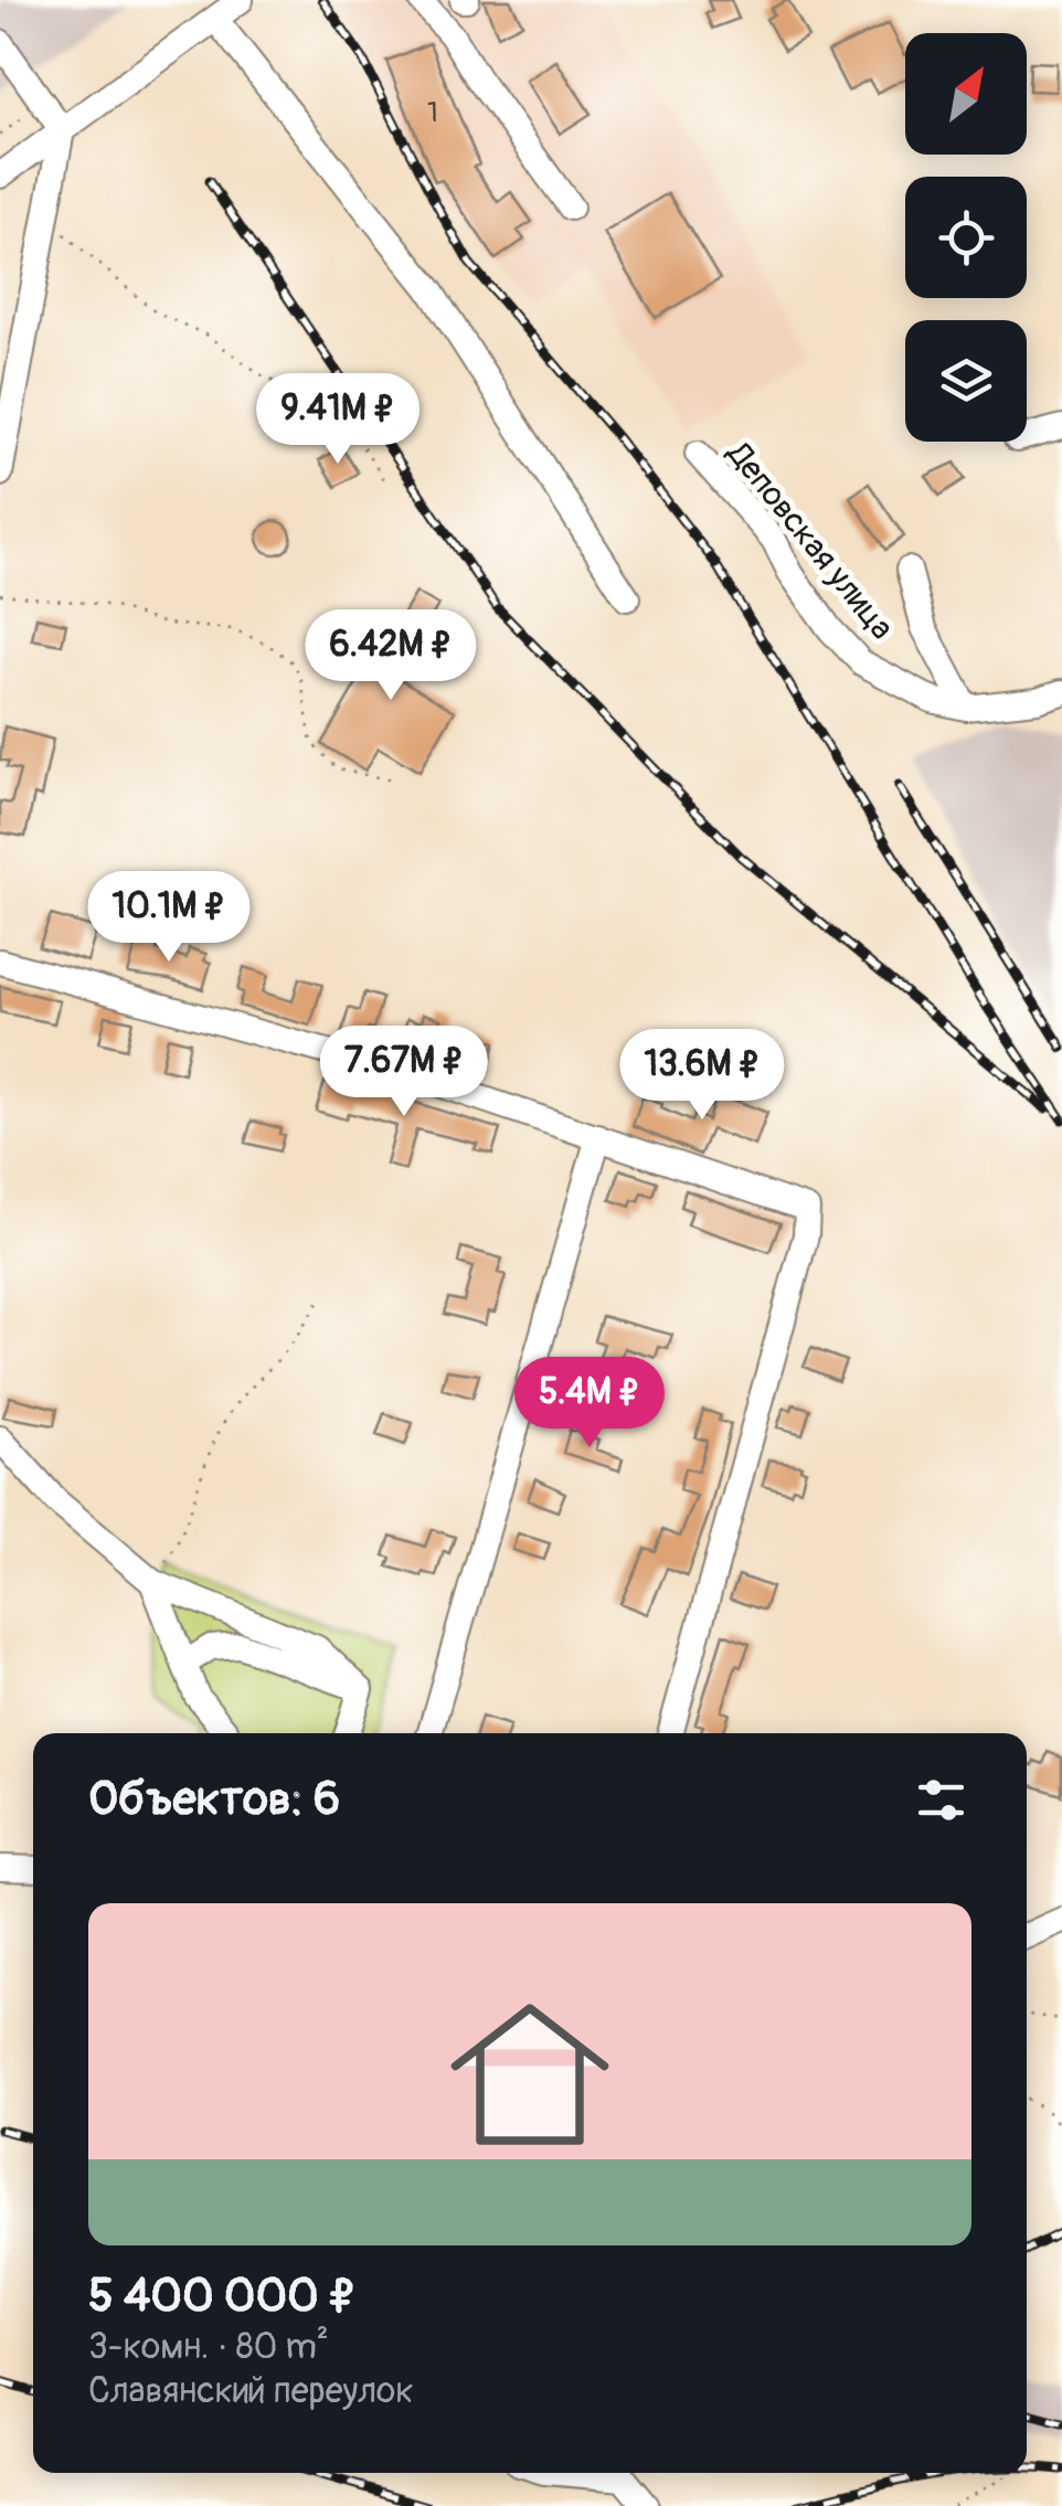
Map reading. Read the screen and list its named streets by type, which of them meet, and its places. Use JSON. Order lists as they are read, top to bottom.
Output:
{
  "streets": {
    "street": ["Деповская улица"]
  },
  "house_numbers": ["1"],
  "north": "top right",
  "page": {
    "price": [
      "9.41M ₽",
      "6.42M ₽",
      "10.1M ₽",
      "7.67M ₽",
      "13.6M ₽",
      "5.4M ₽"
    ],
    "heading": "Объектов: 6",
    "list": [
      {
        "name": "5 400 000 ₽",
        "note": "3-комн. · 80 m² · Славянский переулок"
      }
    ]
  }
}
